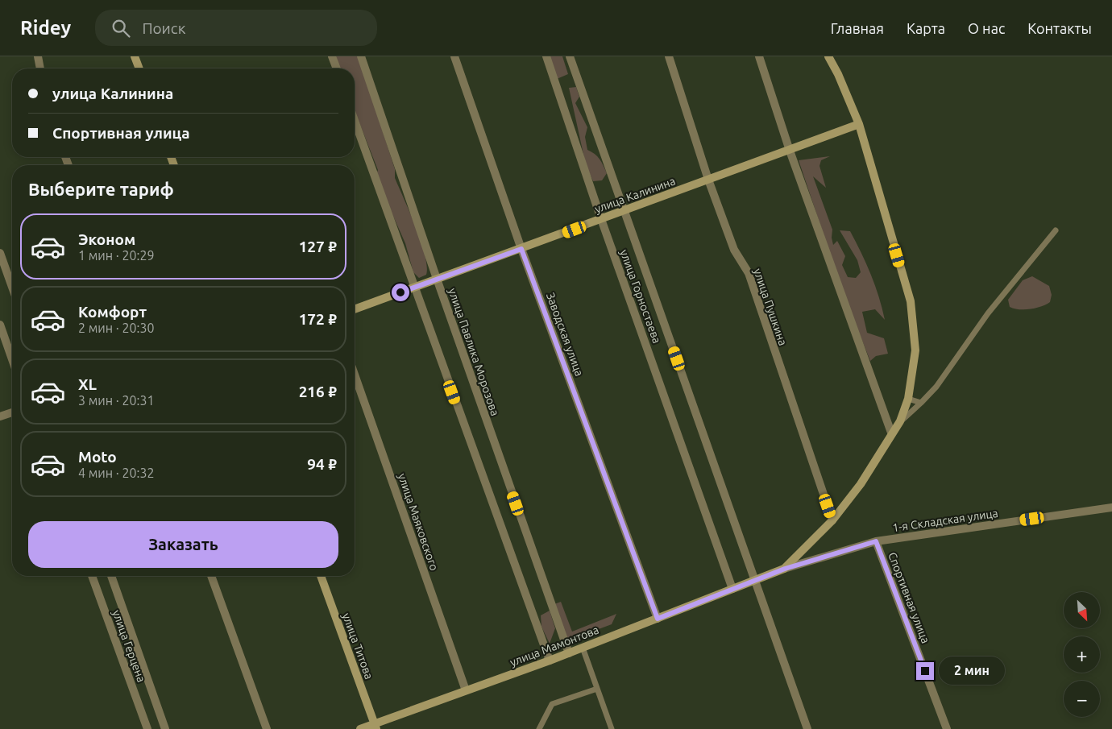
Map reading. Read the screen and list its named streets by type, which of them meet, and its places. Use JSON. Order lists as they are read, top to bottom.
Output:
{
  "streets": {
    "main road": ["улица Калинина", "улица Титова", "улица Мамонтова"],
    "street": [
      "улица Горностаева",
      "улица Пушкина",
      "Заводская улица",
      "улица Павлика Морозова",
      "1-я Складская улица",
      "улица Маяковского",
      "Спортивная улица",
      "улица Герцена"
    ]
  },
  "crossings": [
    ["улица Калинина", "улица Горностаева"],
    ["улица Калинина", "улица Пушкина"],
    ["улица Калинина", "Заводская улица"],
    ["улица Калинина", "улица Павлика Морозова"],
    ["улица Горностаева", "улица Мамонтова"],
    ["Заводская улица", "улица Мамонтова"],
    ["улица Павлика Морозова", "улица Мамонтова"],
    ["1-я Складская улица", "Спортивная улица"],
    ["улица Маяковского", "улица Мамонтова"],
    ["улица Титова", "улица Мамонтова"]
  ],
  "north": "bottom right",
  "page": {
    "header": "Ridey",
    "search": "Поиск",
    "nav": [
      "Главная",
      "Карта",
      "О нас",
      "Контакты"
    ],
    "banner": ["улица Калинина", "Спортивная улица"],
    "heading": "Выберите тариф",
    "list": [
      {
        "name": "Эконом",
        "note": "1 мин · 20:29",
        "value": "127 ₽"
      },
      {
        "name": "Комфорт",
        "note": "2 мин · 20:30",
        "value": "172 ₽"
      },
      {
        "name": "XL",
        "note": "3 мин · 20:31",
        "value": "216 ₽"
      },
      {
        "name": "Moto",
        "note": "4 мин · 20:32",
        "value": "94 ₽"
      }
    ],
    "buttons": "Заказать",
    "map_buttons": ["+", "−"],
    "bubble": "2 мин"
  }
}
